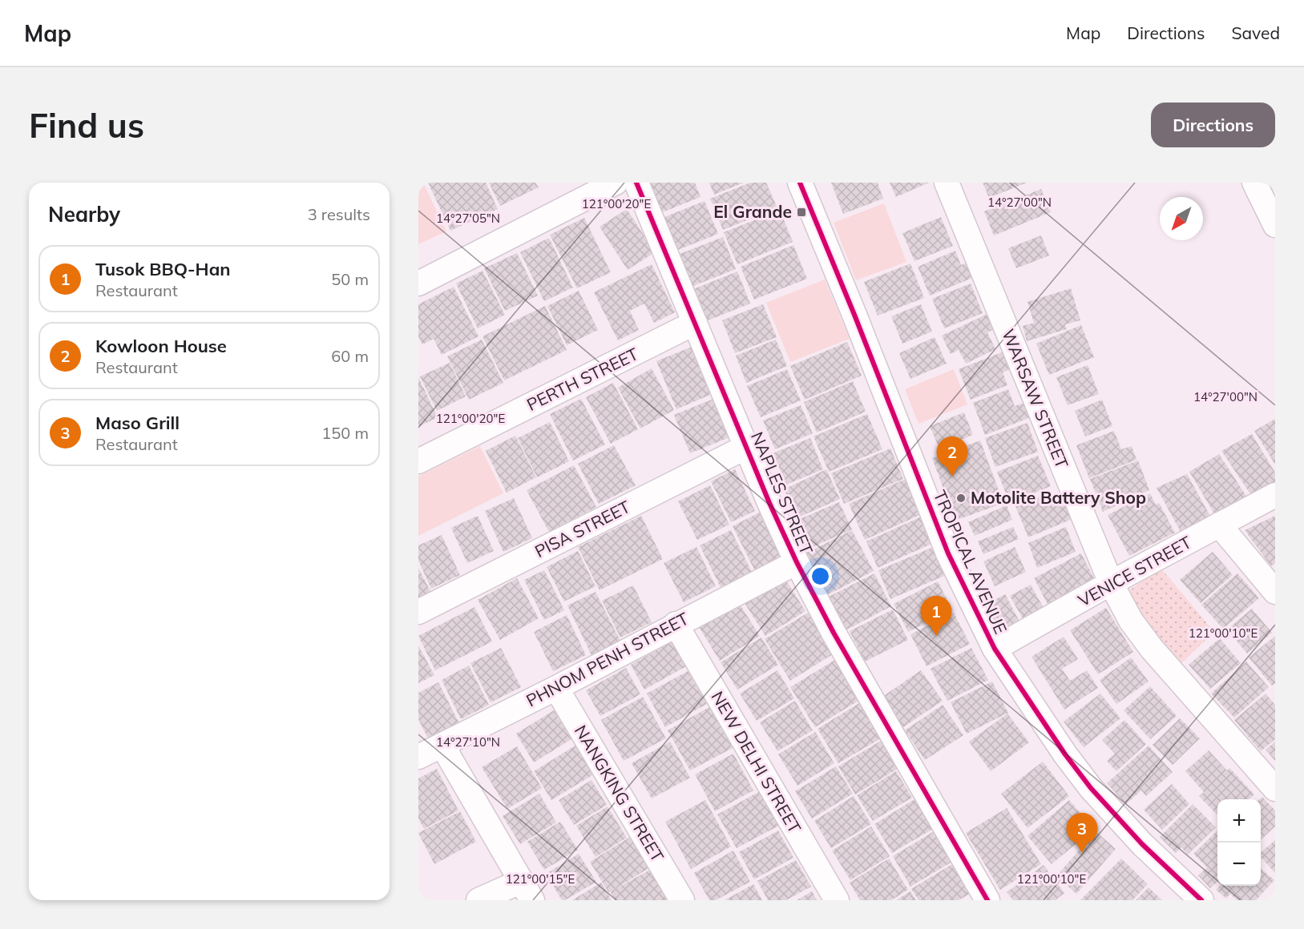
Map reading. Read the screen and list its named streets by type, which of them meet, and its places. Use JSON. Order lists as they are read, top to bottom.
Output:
{
  "streets": {
    "street": [
      "PERTH STREET",
      "WARSAW STREET",
      "NAPLES STREET",
      "PISA STREET",
      "TROPICAL AVENUE",
      "VENICE STREET",
      "PHNOM PENH STREET",
      "NEW DELHI STREET",
      "NANGKING STREET"
    ]
  },
  "crossings": [
    ["PERTH STREET", "NAPLES STREET"],
    ["WARSAW STREET", "VENICE STREET"],
    ["NAPLES STREET", "PISA STREET"],
    ["NAPLES STREET", "PHNOM PENH STREET"],
    ["TROPICAL AVENUE", "VENICE STREET"],
    ["PHNOM PENH STREET", "NEW DELHI STREET"],
    ["PHNOM PENH STREET", "NANGKING STREET"]
  ],
  "places": {
    "transit": ["El Grande"],
    "other": ["Motolite Battery Shop"]
  },
  "north": "bottom left",
  "page": {
    "header": "Map",
    "nav": ["Map", "Directions", "Saved"],
    "buttons": "Directions",
    "title": "Find us",
    "heading": ["Nearby", "3 results"],
    "list": [
      {
        "mark": "1",
        "name": "Tusok BBQ-Han",
        "note": "Restaurant",
        "value": "50 m"
      },
      {
        "mark": "2",
        "name": "Kowloon House",
        "note": "Restaurant",
        "value": "60 m"
      },
      {
        "mark": "3",
        "name": "Maso Grill",
        "note": "Restaurant",
        "value": "150 m"
      }
    ],
    "pins": ["2", "1", "3"],
    "map_buttons": ["+", "−"]
  },
  "coordinates": [
    "14°27'00\"N",
    "121°00'20\"E",
    "14°27'05\"N",
    "121°00'10\"E",
    "14°27'10\"N",
    "121°00'15\"E"
  ]
}
